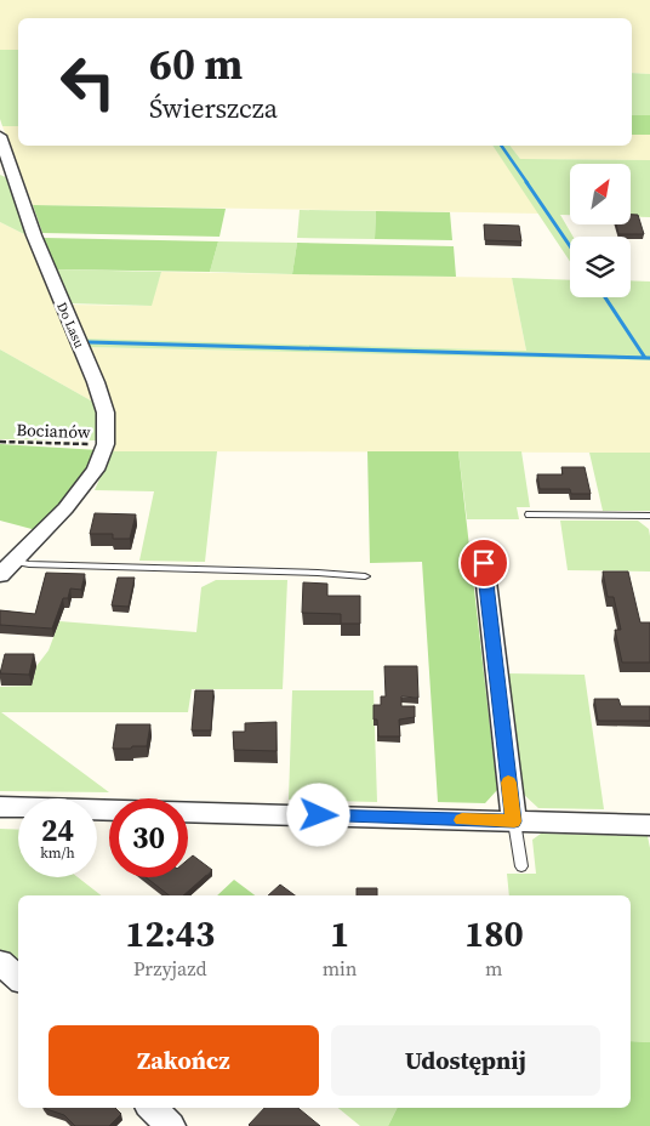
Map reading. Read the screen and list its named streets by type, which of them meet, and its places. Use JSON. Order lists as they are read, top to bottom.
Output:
{
  "streets": {
    "street": ["Do Lasu"],
    "path": ["Bocianów"]
  },
  "crossings": [
    ["Do Lasu", "Bocianów"]
  ],
  "north": "top right",
  "page": {
    "turn": ["60 m", "Świerszcza"],
    "speed": "24 km/h",
    "limit": "30",
    "eta": [
      "12:43",
      "Przyjazd",
      "1",
      "min",
      "180",
      "m"
    ],
    "buttons": ["Zakończ", "Udostępnij"]
  }
}
